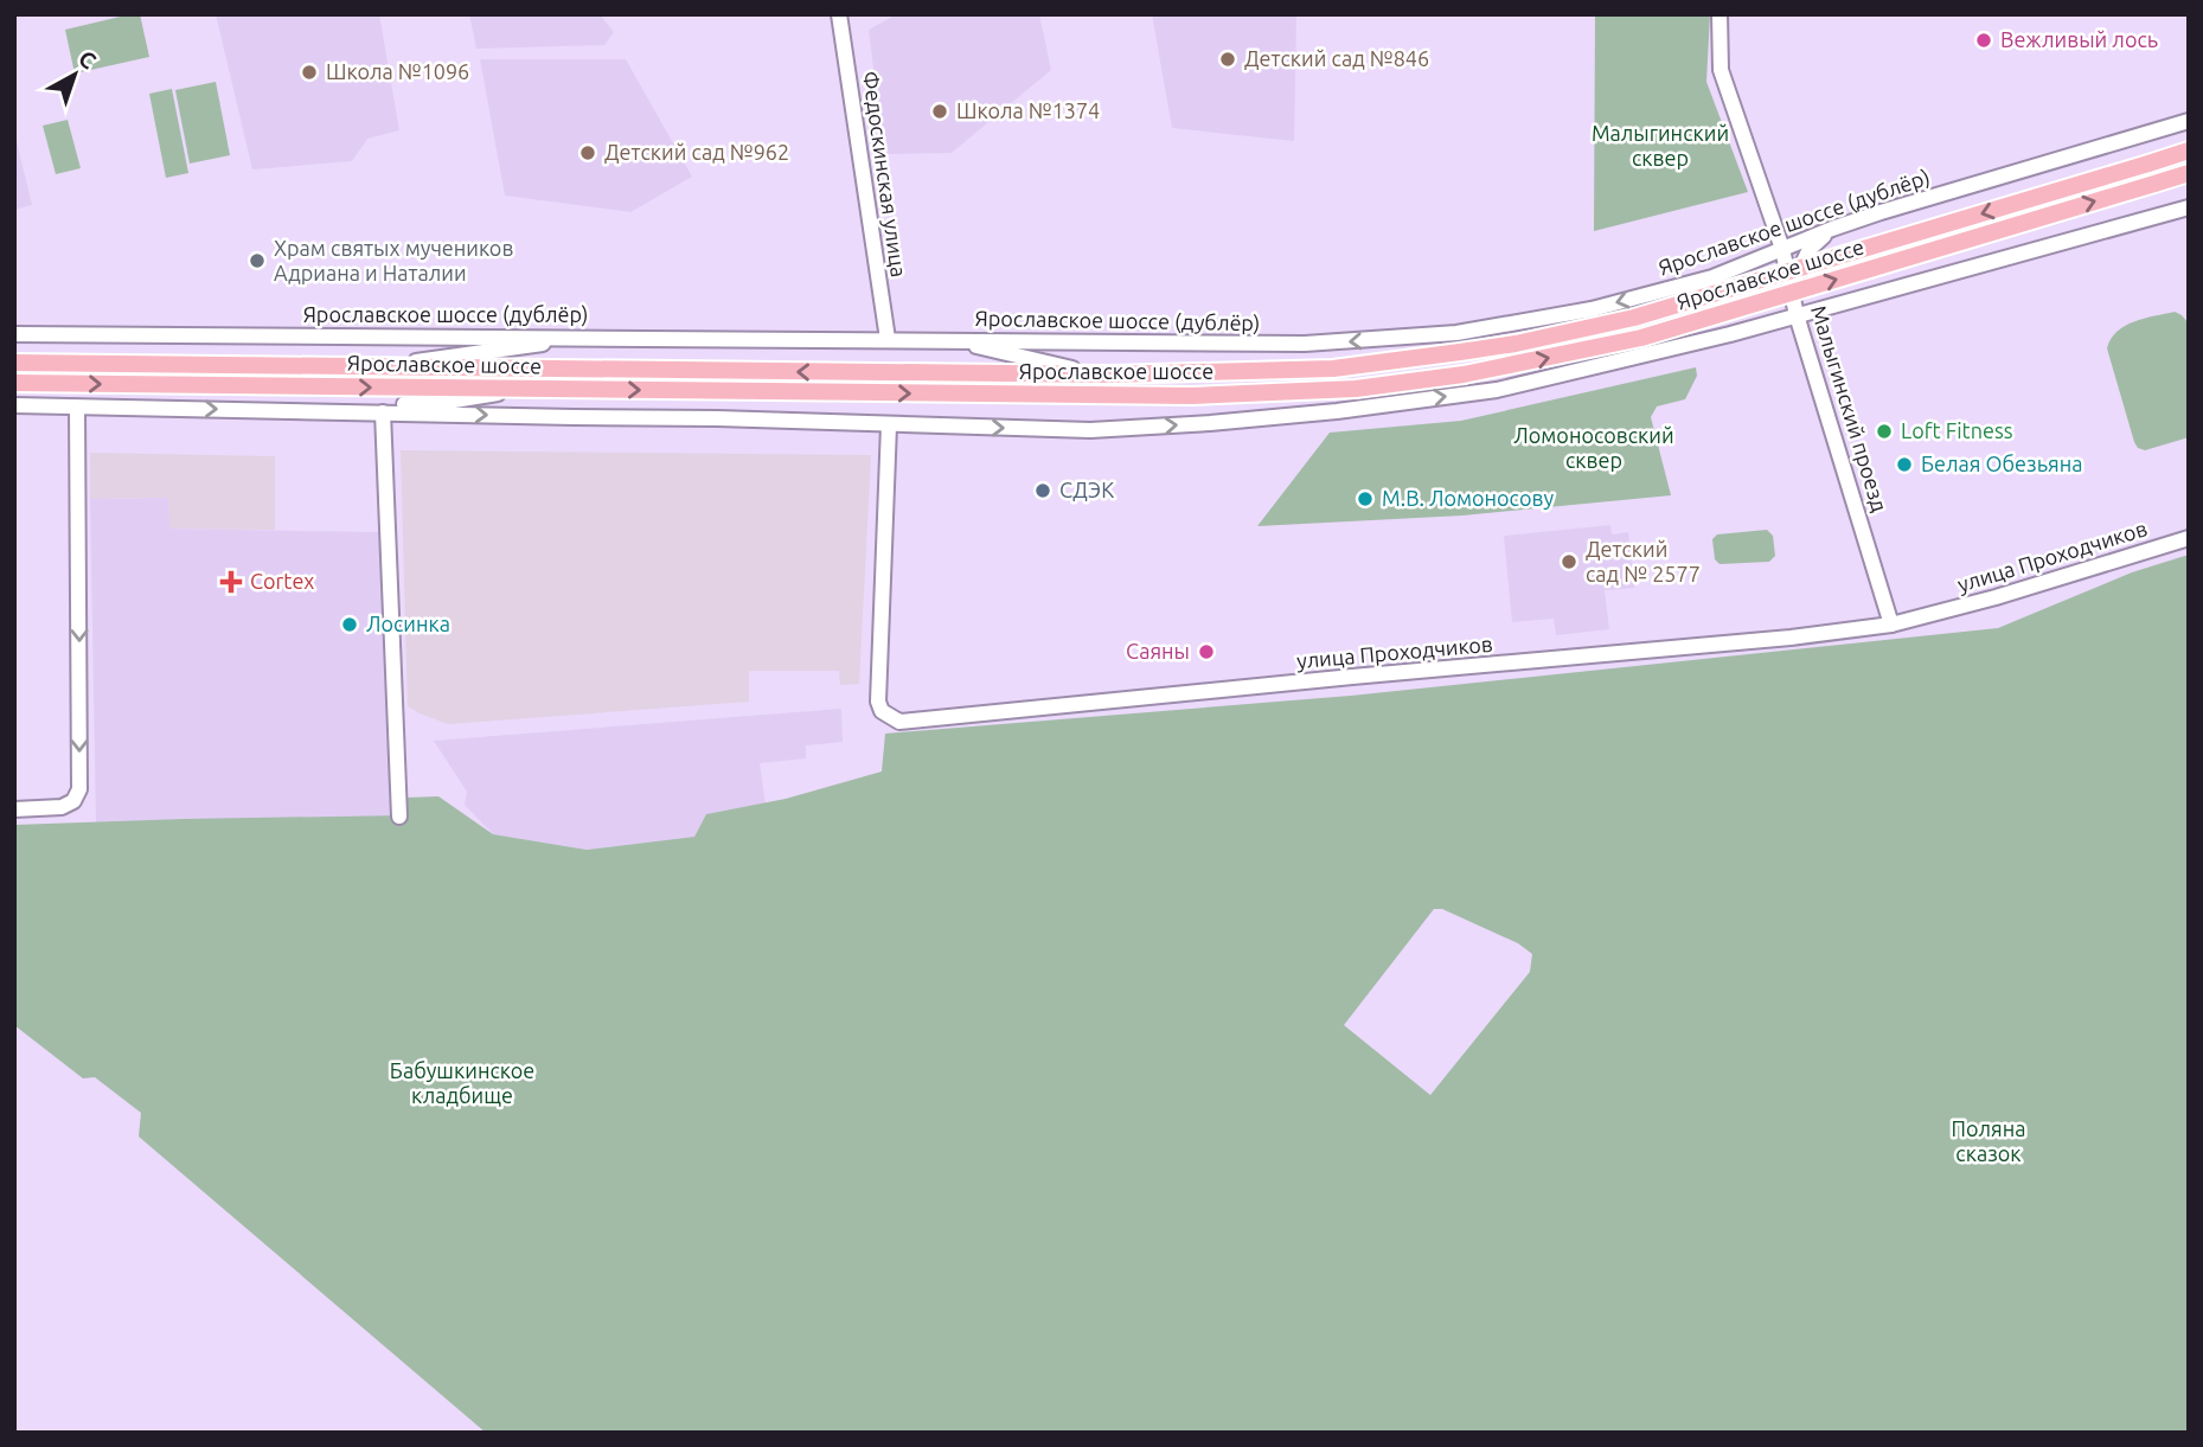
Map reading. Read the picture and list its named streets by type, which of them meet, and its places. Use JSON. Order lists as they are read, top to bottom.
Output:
{
  "streets": {
    "main road": ["Ярославское шоссе"],
    "street": [
      "Федоскинская улица",
      "Ярославское шоссе (дублёр)",
      "Малыгинский проезд",
      "улица Проходчиков"
    ]
  },
  "crossings": [
    ["Федоскинская улица", "Ярославское шоссе (дублёр)"],
    ["Ярославское шоссе (дублёр)", "Малыгинский проезд"],
    ["Малыгинский проезд", "улица Проходчиков"]
  ],
  "parks": [
    "Малыгинский сквер",
    "Ломоносовский сквер",
    "Бабушкинское кладбище",
    "Поляна сказок"
  ],
  "places": {
    "other": [
      "Вежливый лось",
      "Детский сад №846",
      "Школа №1096",
      "Школа №1374",
      "Детский сад №962",
      "Храм святых мучеников Адриана и Наталии",
      "Loft Fitness",
      "Белая Обезьяна",
      "СДЭК",
      "М.В. Ломоносову",
      "Детский сад № 2577",
      "Лосинка",
      "Саяны"
    ],
    "health": ["Cortex"]
  },
  "north": "top right"
}
